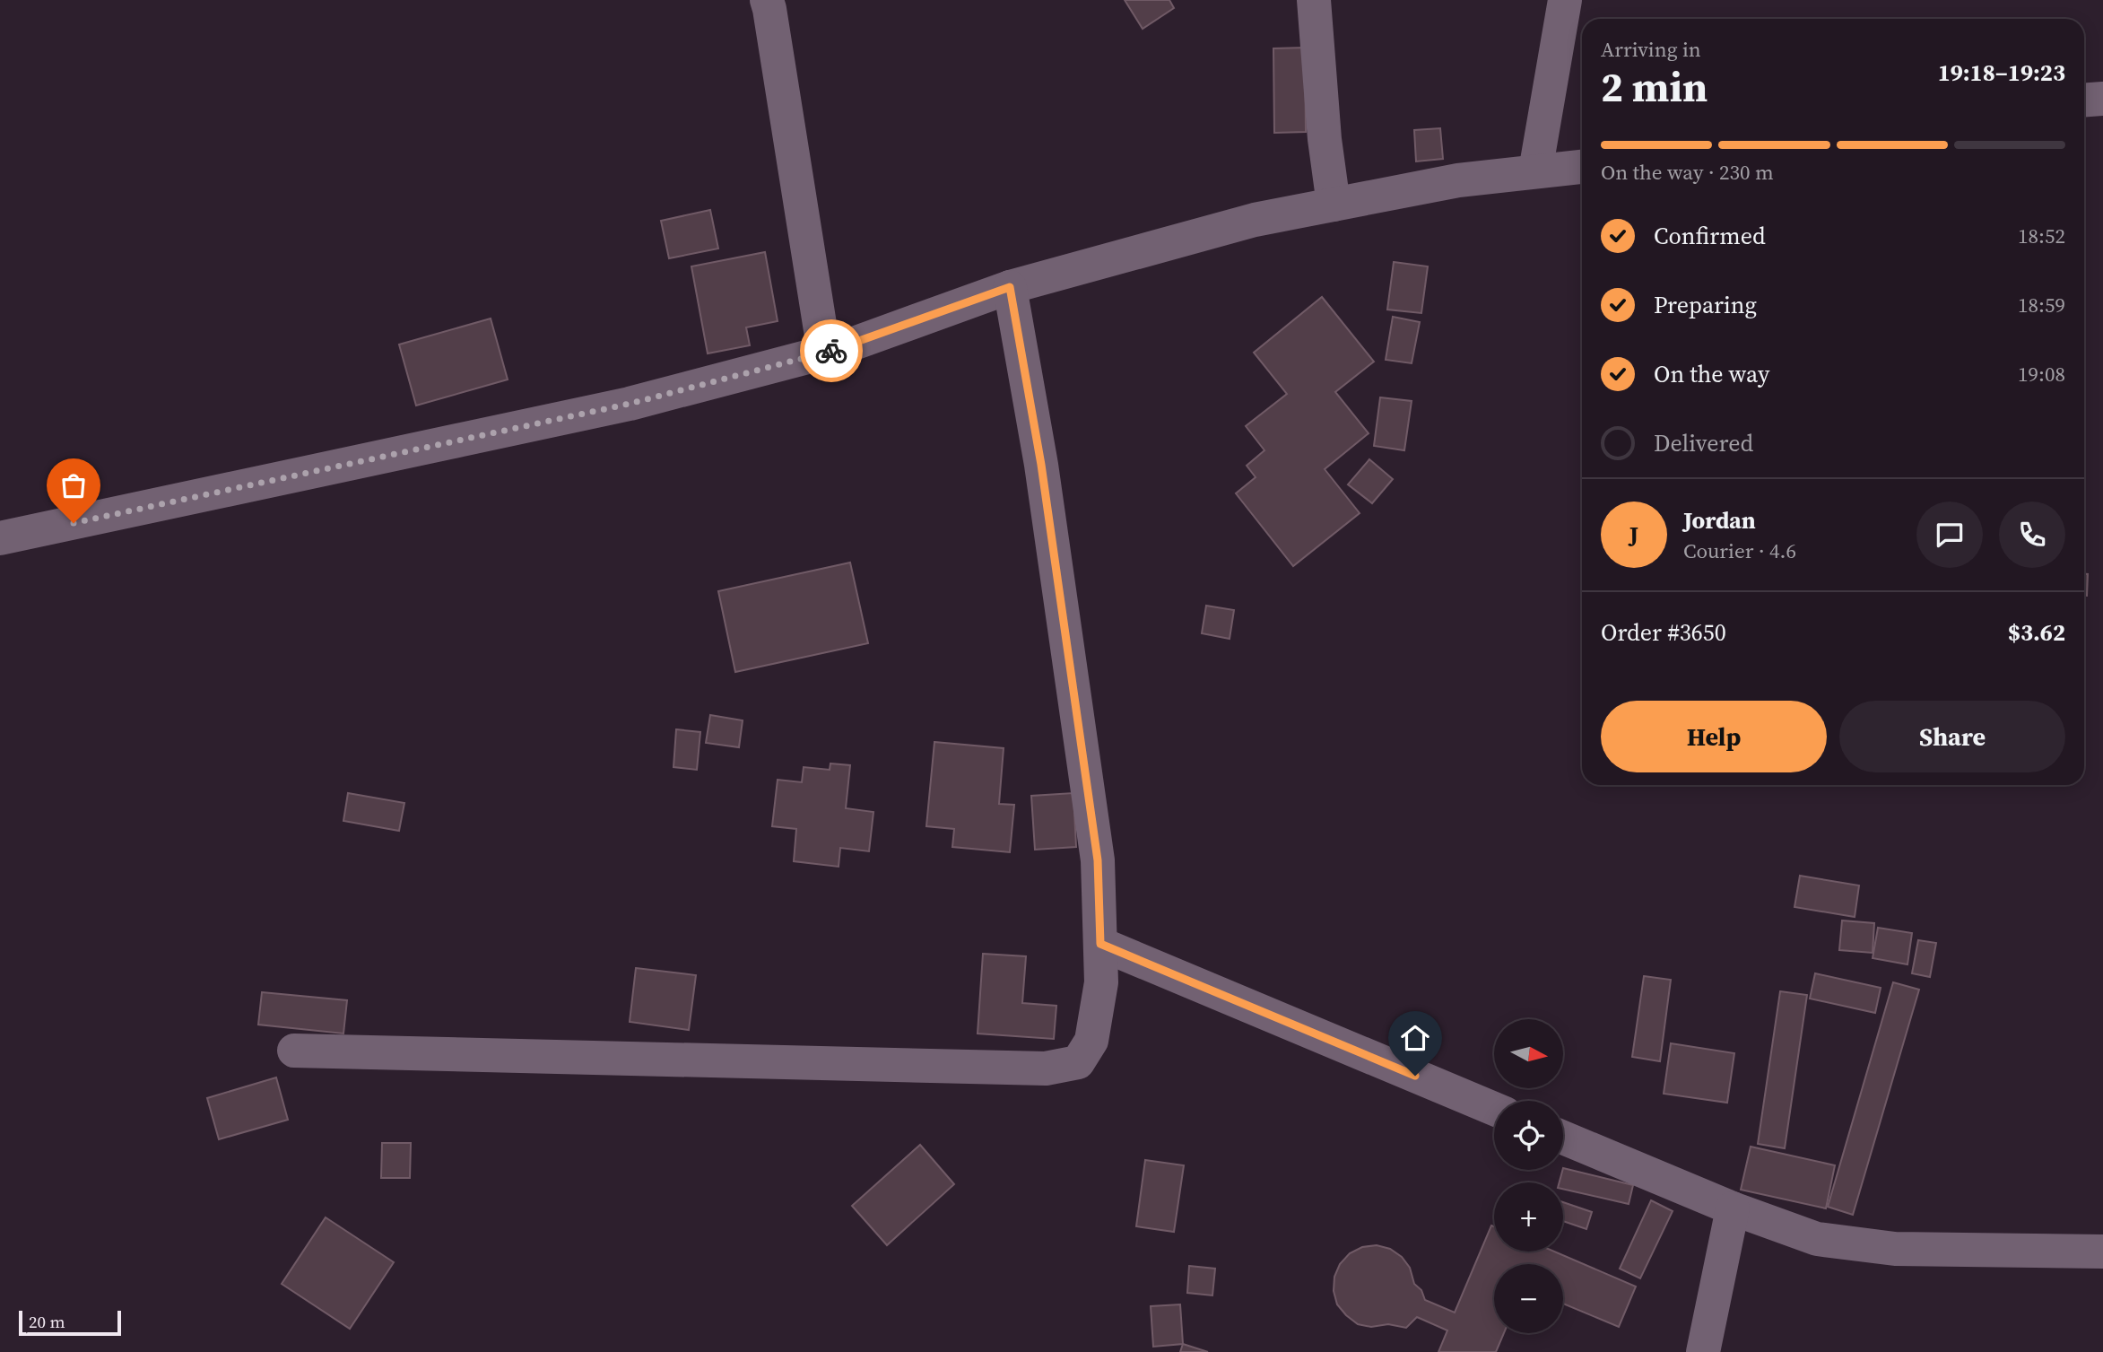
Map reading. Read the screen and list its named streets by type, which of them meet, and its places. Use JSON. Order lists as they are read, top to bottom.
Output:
{
  "scale_bar": "20 m",
  "north": "right",
  "page": {
    "heading": ["2 min", "Arriving in", "19:18–19:23"],
    "panel": [
      "Jordan",
      "Courier · 4.6",
      "Order #3650",
      "$3.62"
    ],
    "bar": "On the way · 230 m",
    "list": [
      ["Confirmed", "18:52"],
      ["Preparing", "18:59"],
      ["On the way", "19:08"],
      "Delivered"
    ],
    "round": "J",
    "buttons": ["Help", "Share"],
    "map_buttons": ["+", "−"],
    "scale": "20 m"
  }
}
